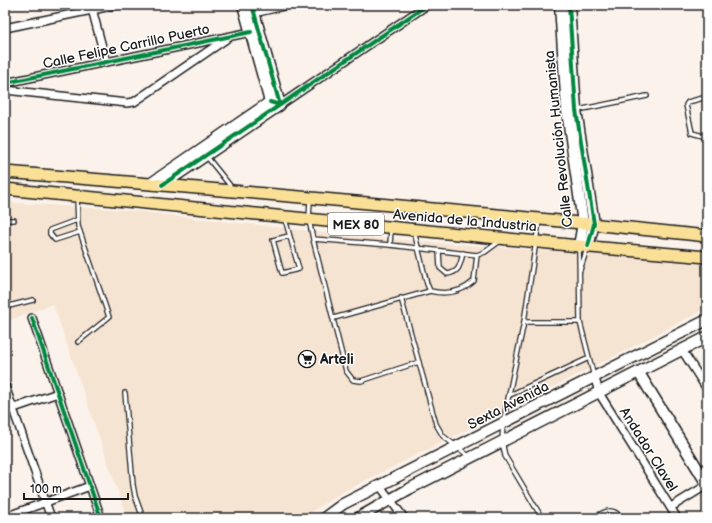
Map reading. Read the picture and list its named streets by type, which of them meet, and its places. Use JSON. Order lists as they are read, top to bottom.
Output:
{
  "streets": {
    "main road": ["Avenida de la Industria", "MEX 80"],
    "street": [
      "Calle Felipe Carrillo Puerto",
      "Calle Revolución Humanista",
      "Sexta Avenida",
      "Andador Clavel"
    ]
  },
  "crossings": [
    ["Calle Revolución Humanista", "Avenida de la Industria"],
    ["Sexta Avenida", "Andador Clavel"]
  ],
  "places": {
    "supermarket": ["Arteli"]
  },
  "scale_bar": "100 m"
}
